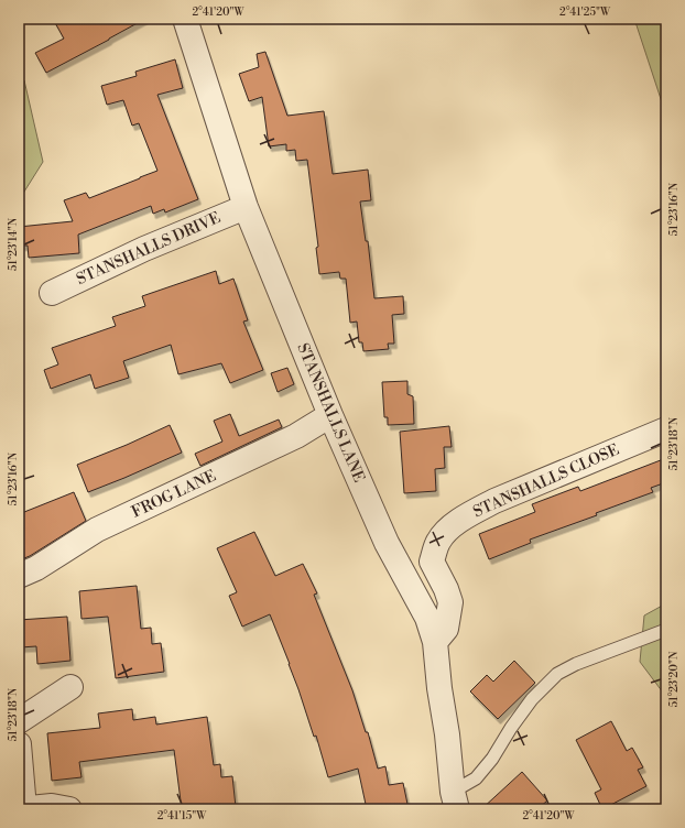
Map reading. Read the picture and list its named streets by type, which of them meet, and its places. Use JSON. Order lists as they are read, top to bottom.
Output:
{
  "streets": {
    "street": [
      "STANSHALLS DRIVE",
      "STANSHALLS LANE",
      "STANSHALLS CLOSE",
      "FROG LANE"
    ]
  },
  "crossings": [
    ["STANSHALLS DRIVE", "STANSHALLS LANE"],
    ["STANSHALLS LANE", "STANSHALLS CLOSE"],
    ["STANSHALLS LANE", "FROG LANE"]
  ],
  "coordinates": [
    "2°41'20\"W",
    "2°41'25\"W",
    "51°23'16\"N",
    "51°23'14\"N",
    "51°23'18\"N",
    "51°23'20\"N",
    "2°41'15\"W"
  ]
}
